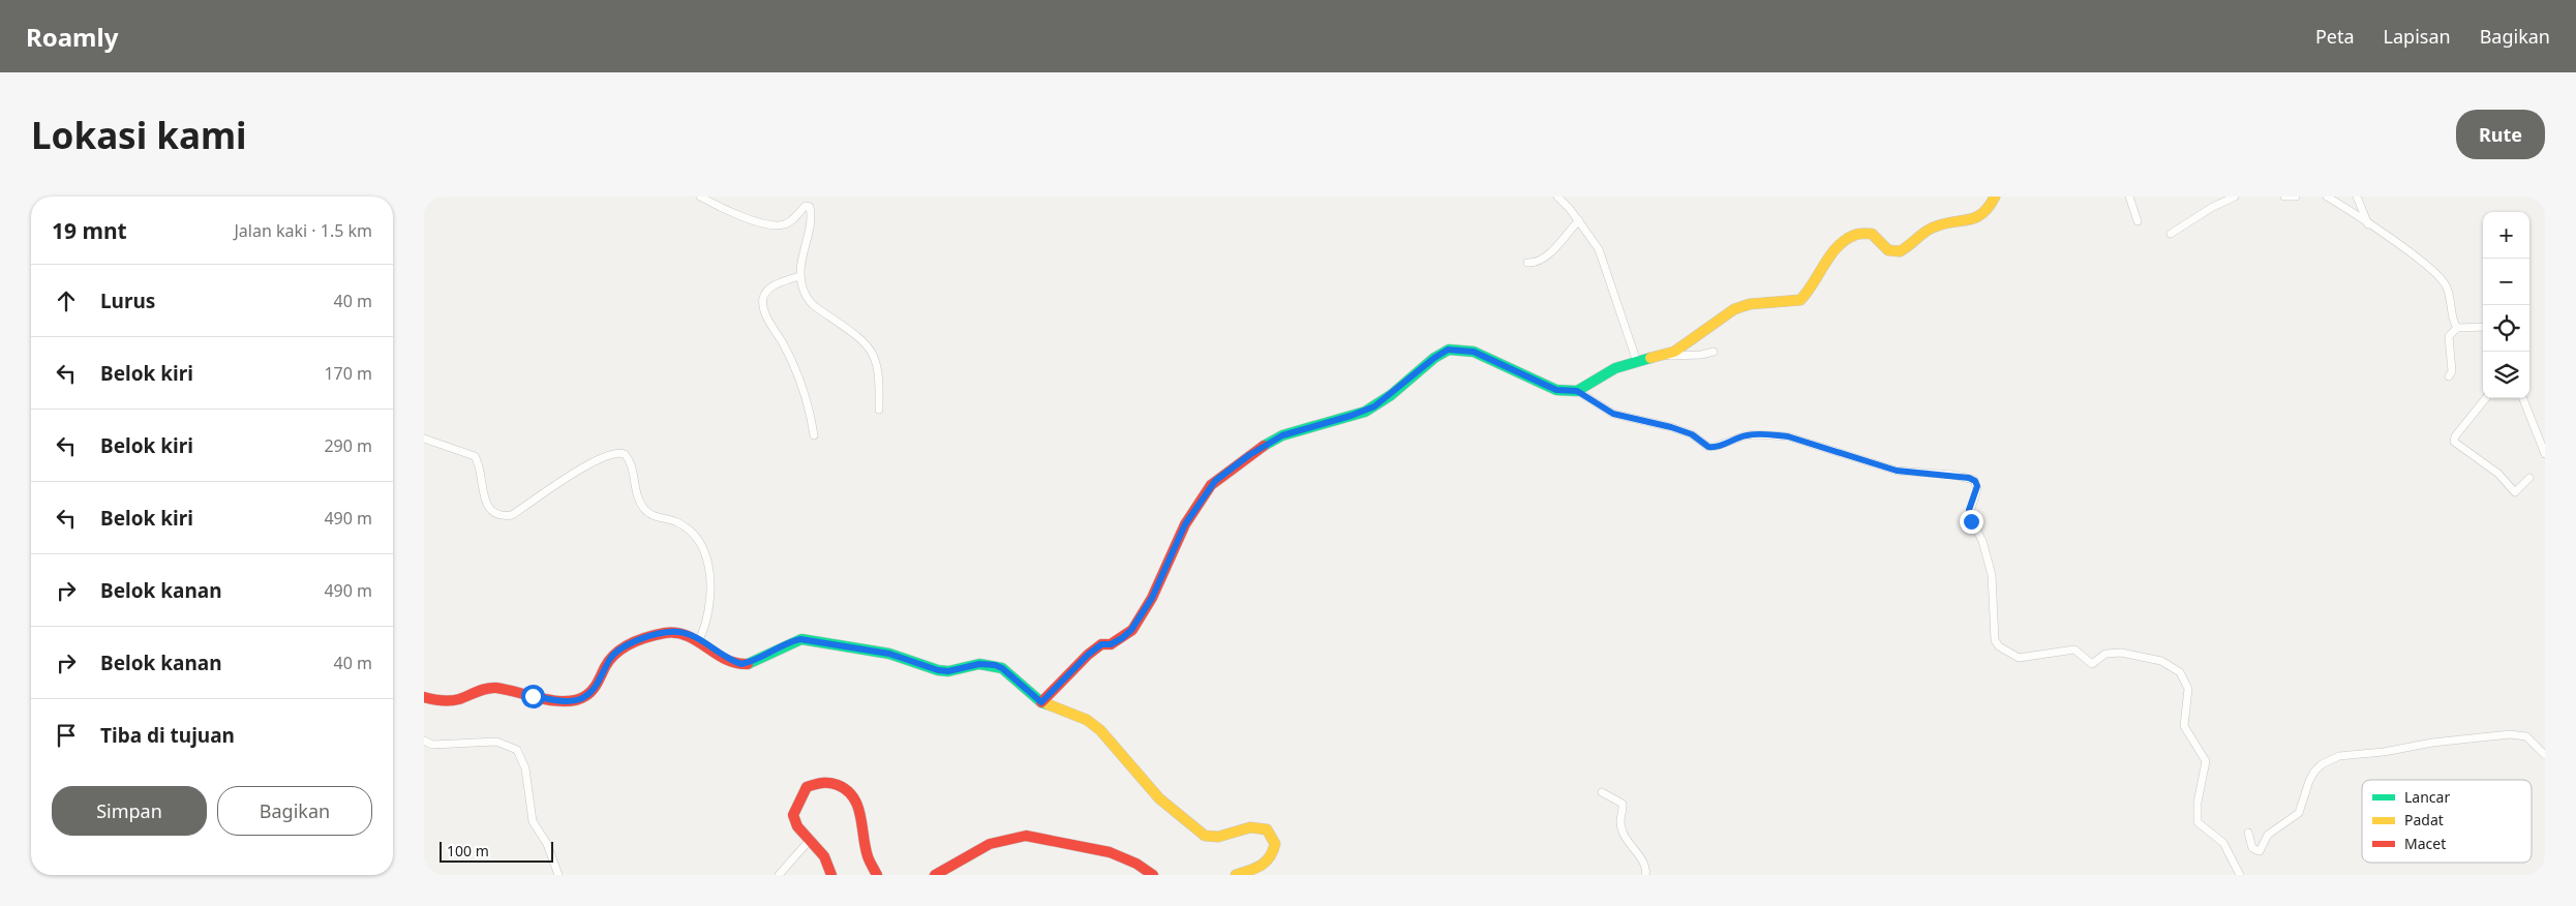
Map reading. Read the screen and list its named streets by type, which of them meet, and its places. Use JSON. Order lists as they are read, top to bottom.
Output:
{
  "legend": ["Lancar", "Padat", "Macet"],
  "scale_bar": "100 m",
  "page": {
    "header": "Roamly",
    "nav": ["Peta", "Lapisan", "Bagikan"],
    "buttons": [
      "Rute",
      ["Simpan", "Bagikan"]
    ],
    "title": "Lokasi kami",
    "heading": ["19 mnt", "Jalan kaki · 1.5 km"],
    "map_buttons": ["+", "−"],
    "list": [
      ["Lurus", "40 m"],
      ["Belok kiri", "170 m"],
      ["Belok kiri", "290 m"],
      ["Belok kiri", "490 m"],
      ["Belok kanan", "490 m"],
      ["Belok kanan", "40 m"],
      "Tiba di tujuan"
    ],
    "scale": "100 m"
  }
}
